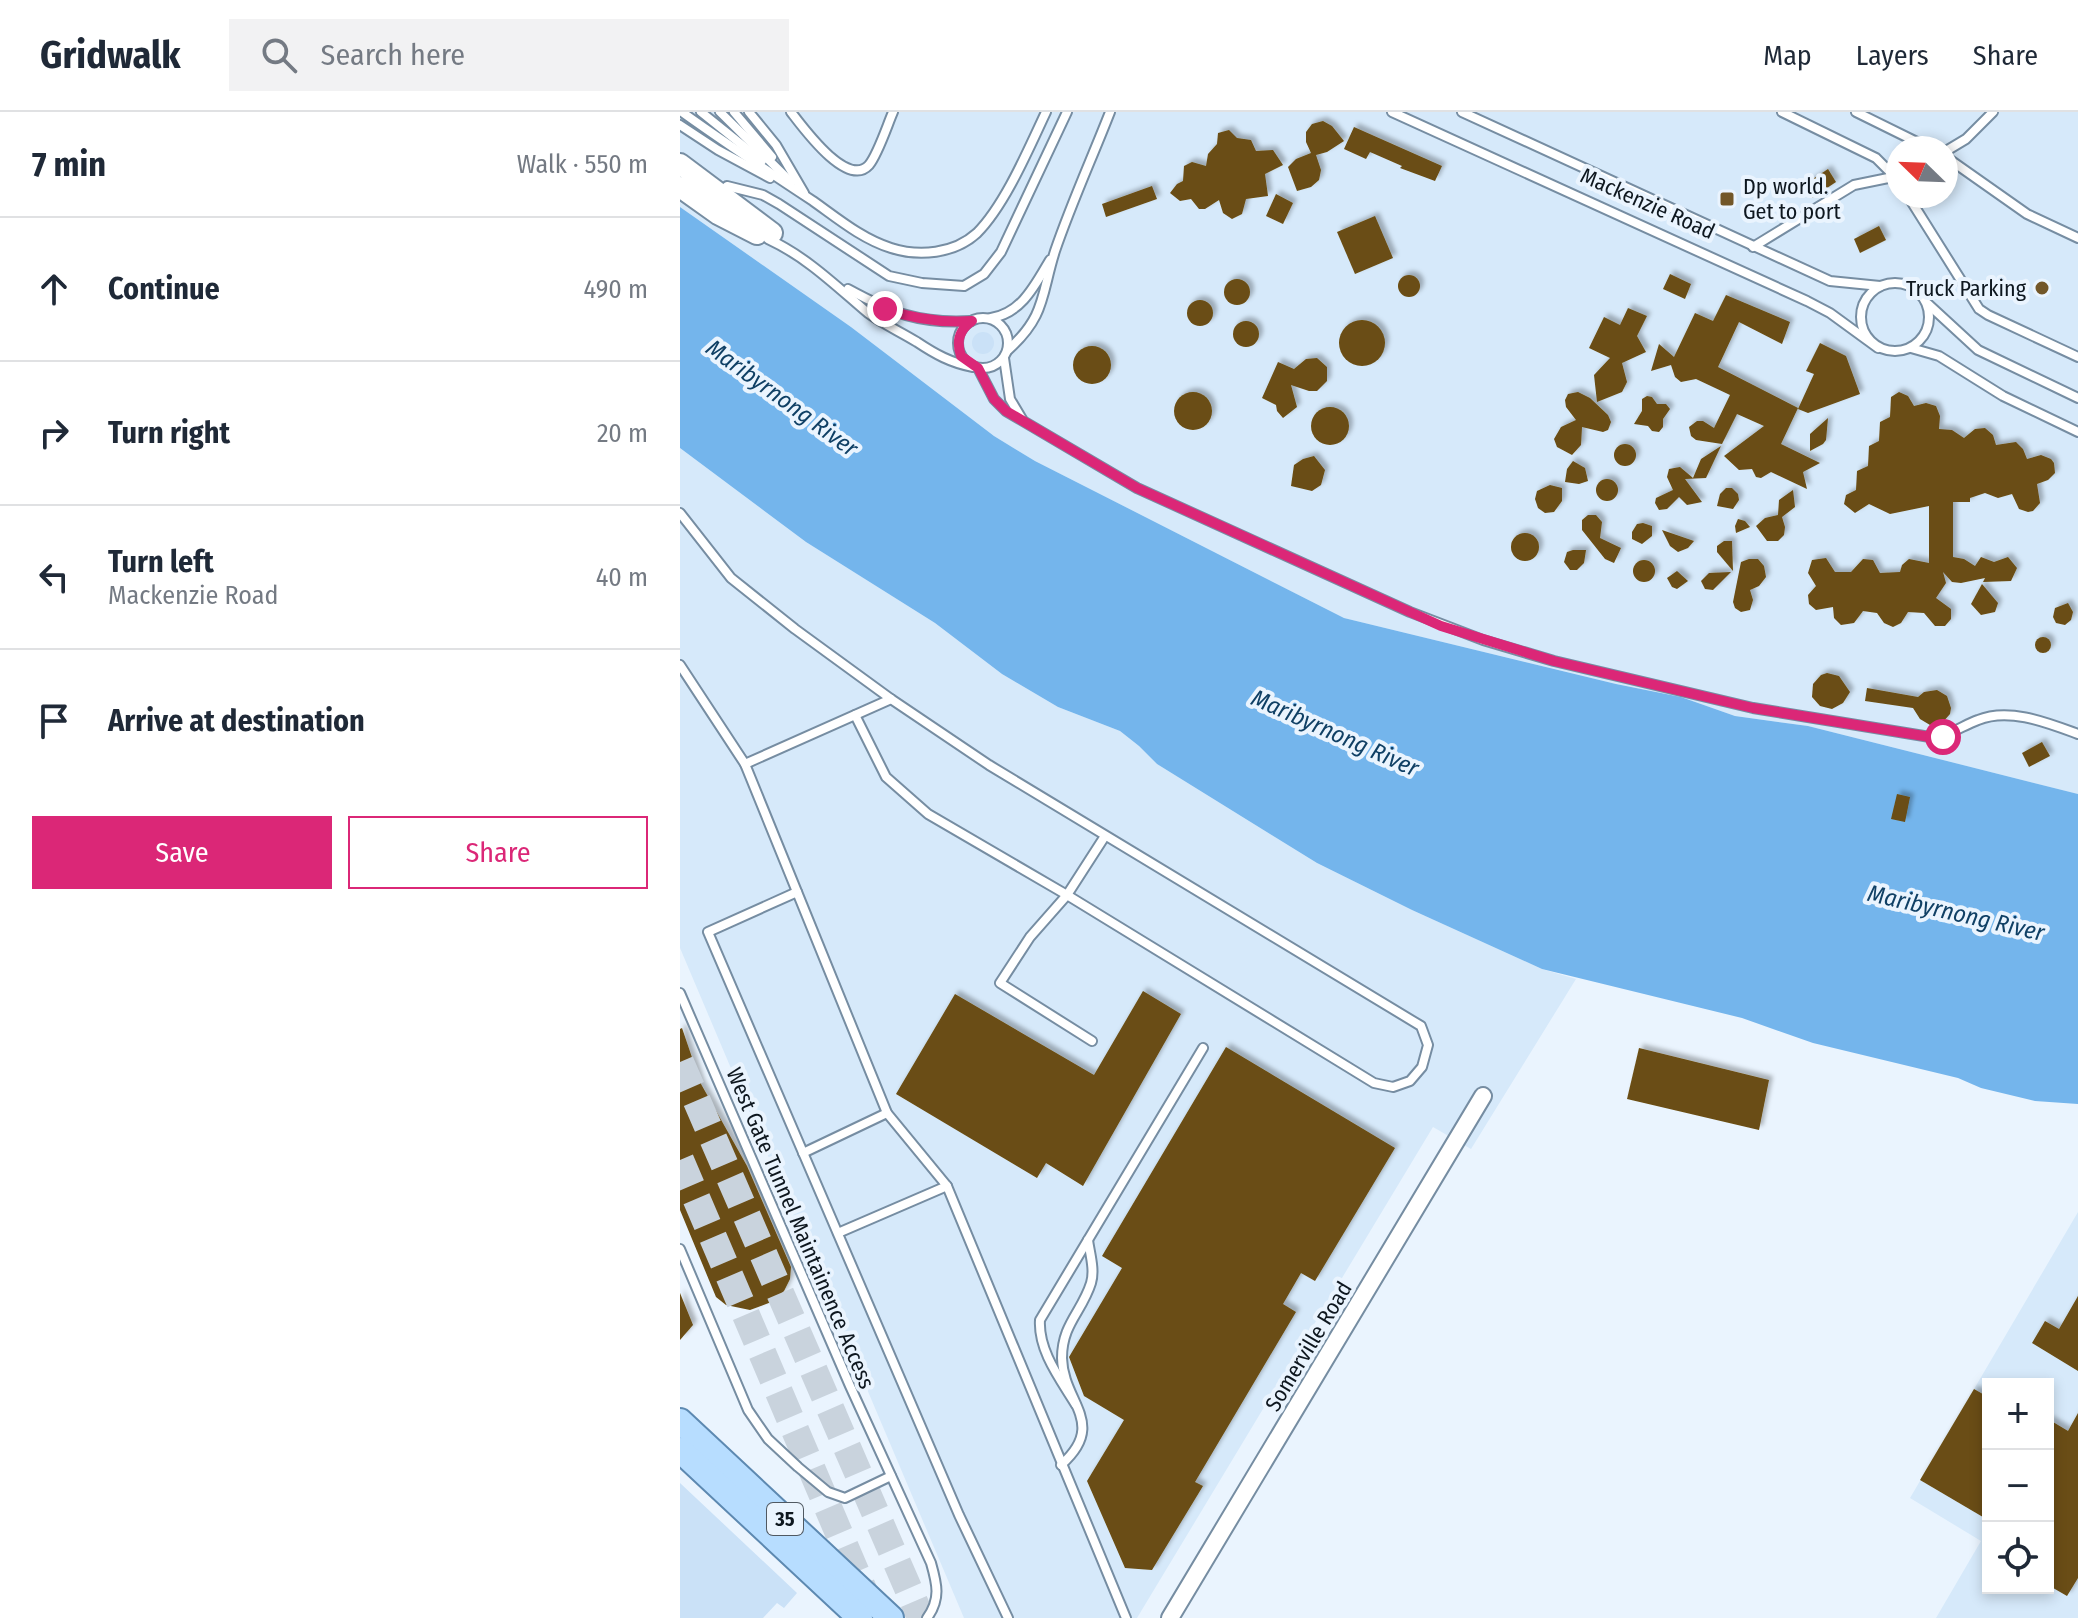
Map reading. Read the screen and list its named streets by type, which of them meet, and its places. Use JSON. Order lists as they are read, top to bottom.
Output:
{
  "streets": {
    "main road": ["35"],
    "street": ["Somerville Road"],
    "lane": ["Mackenzie Road", "West Gate Tunnel Maintainence Access"]
  },
  "water": ["Maribyrnong River"],
  "places": {
    "transit": ["Dp world. Get to port"],
    "other": ["Truck Parking"]
  },
  "north": "top left",
  "page": {
    "header": "Gridwalk",
    "search": "Search here",
    "nav": ["Map", "Layers", "Share"],
    "heading": ["7 min", "Walk · 550 m"],
    "list": [
      ["Continue", "490 m"],
      ["Turn right", "20 m"],
      ["Turn left", "Mackenzie Road", "40 m"],
      "Arrive at destination"
    ],
    "buttons": ["Save", "Share"],
    "map_buttons": ["+", "−"]
  }
}
